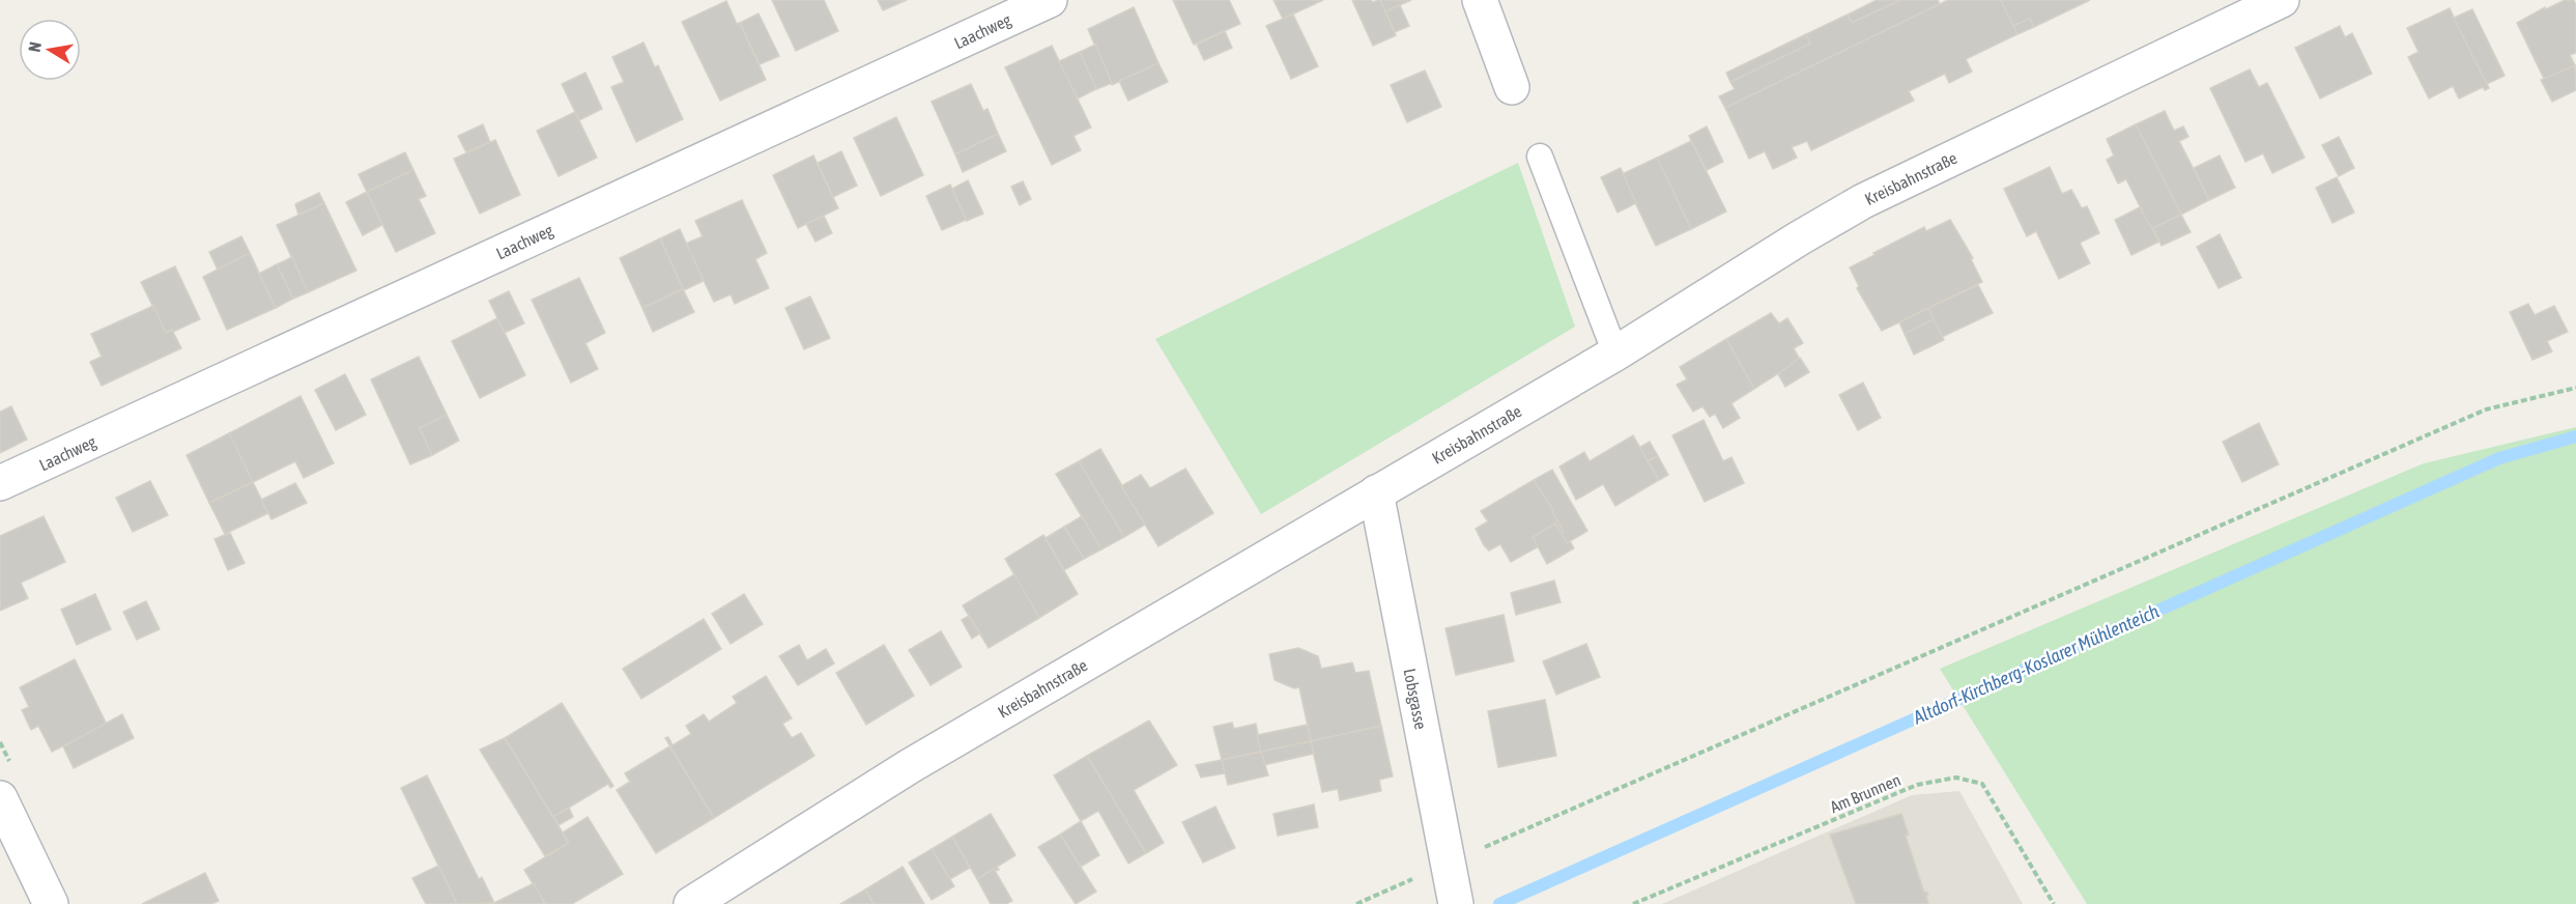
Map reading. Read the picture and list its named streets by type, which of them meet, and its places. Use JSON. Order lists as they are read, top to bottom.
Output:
{
  "streets": {
    "street": ["Laachweg", "Kreisbahnstraße", "Lobsgasse"],
    "path": ["Am Brunnen"]
  },
  "crossings": [
    ["Kreisbahnstraße", "Lobsgasse"]
  ],
  "water": ["Altdorf-Kirchberg-Koslarer Mühlenteich"],
  "north": "left"
}
